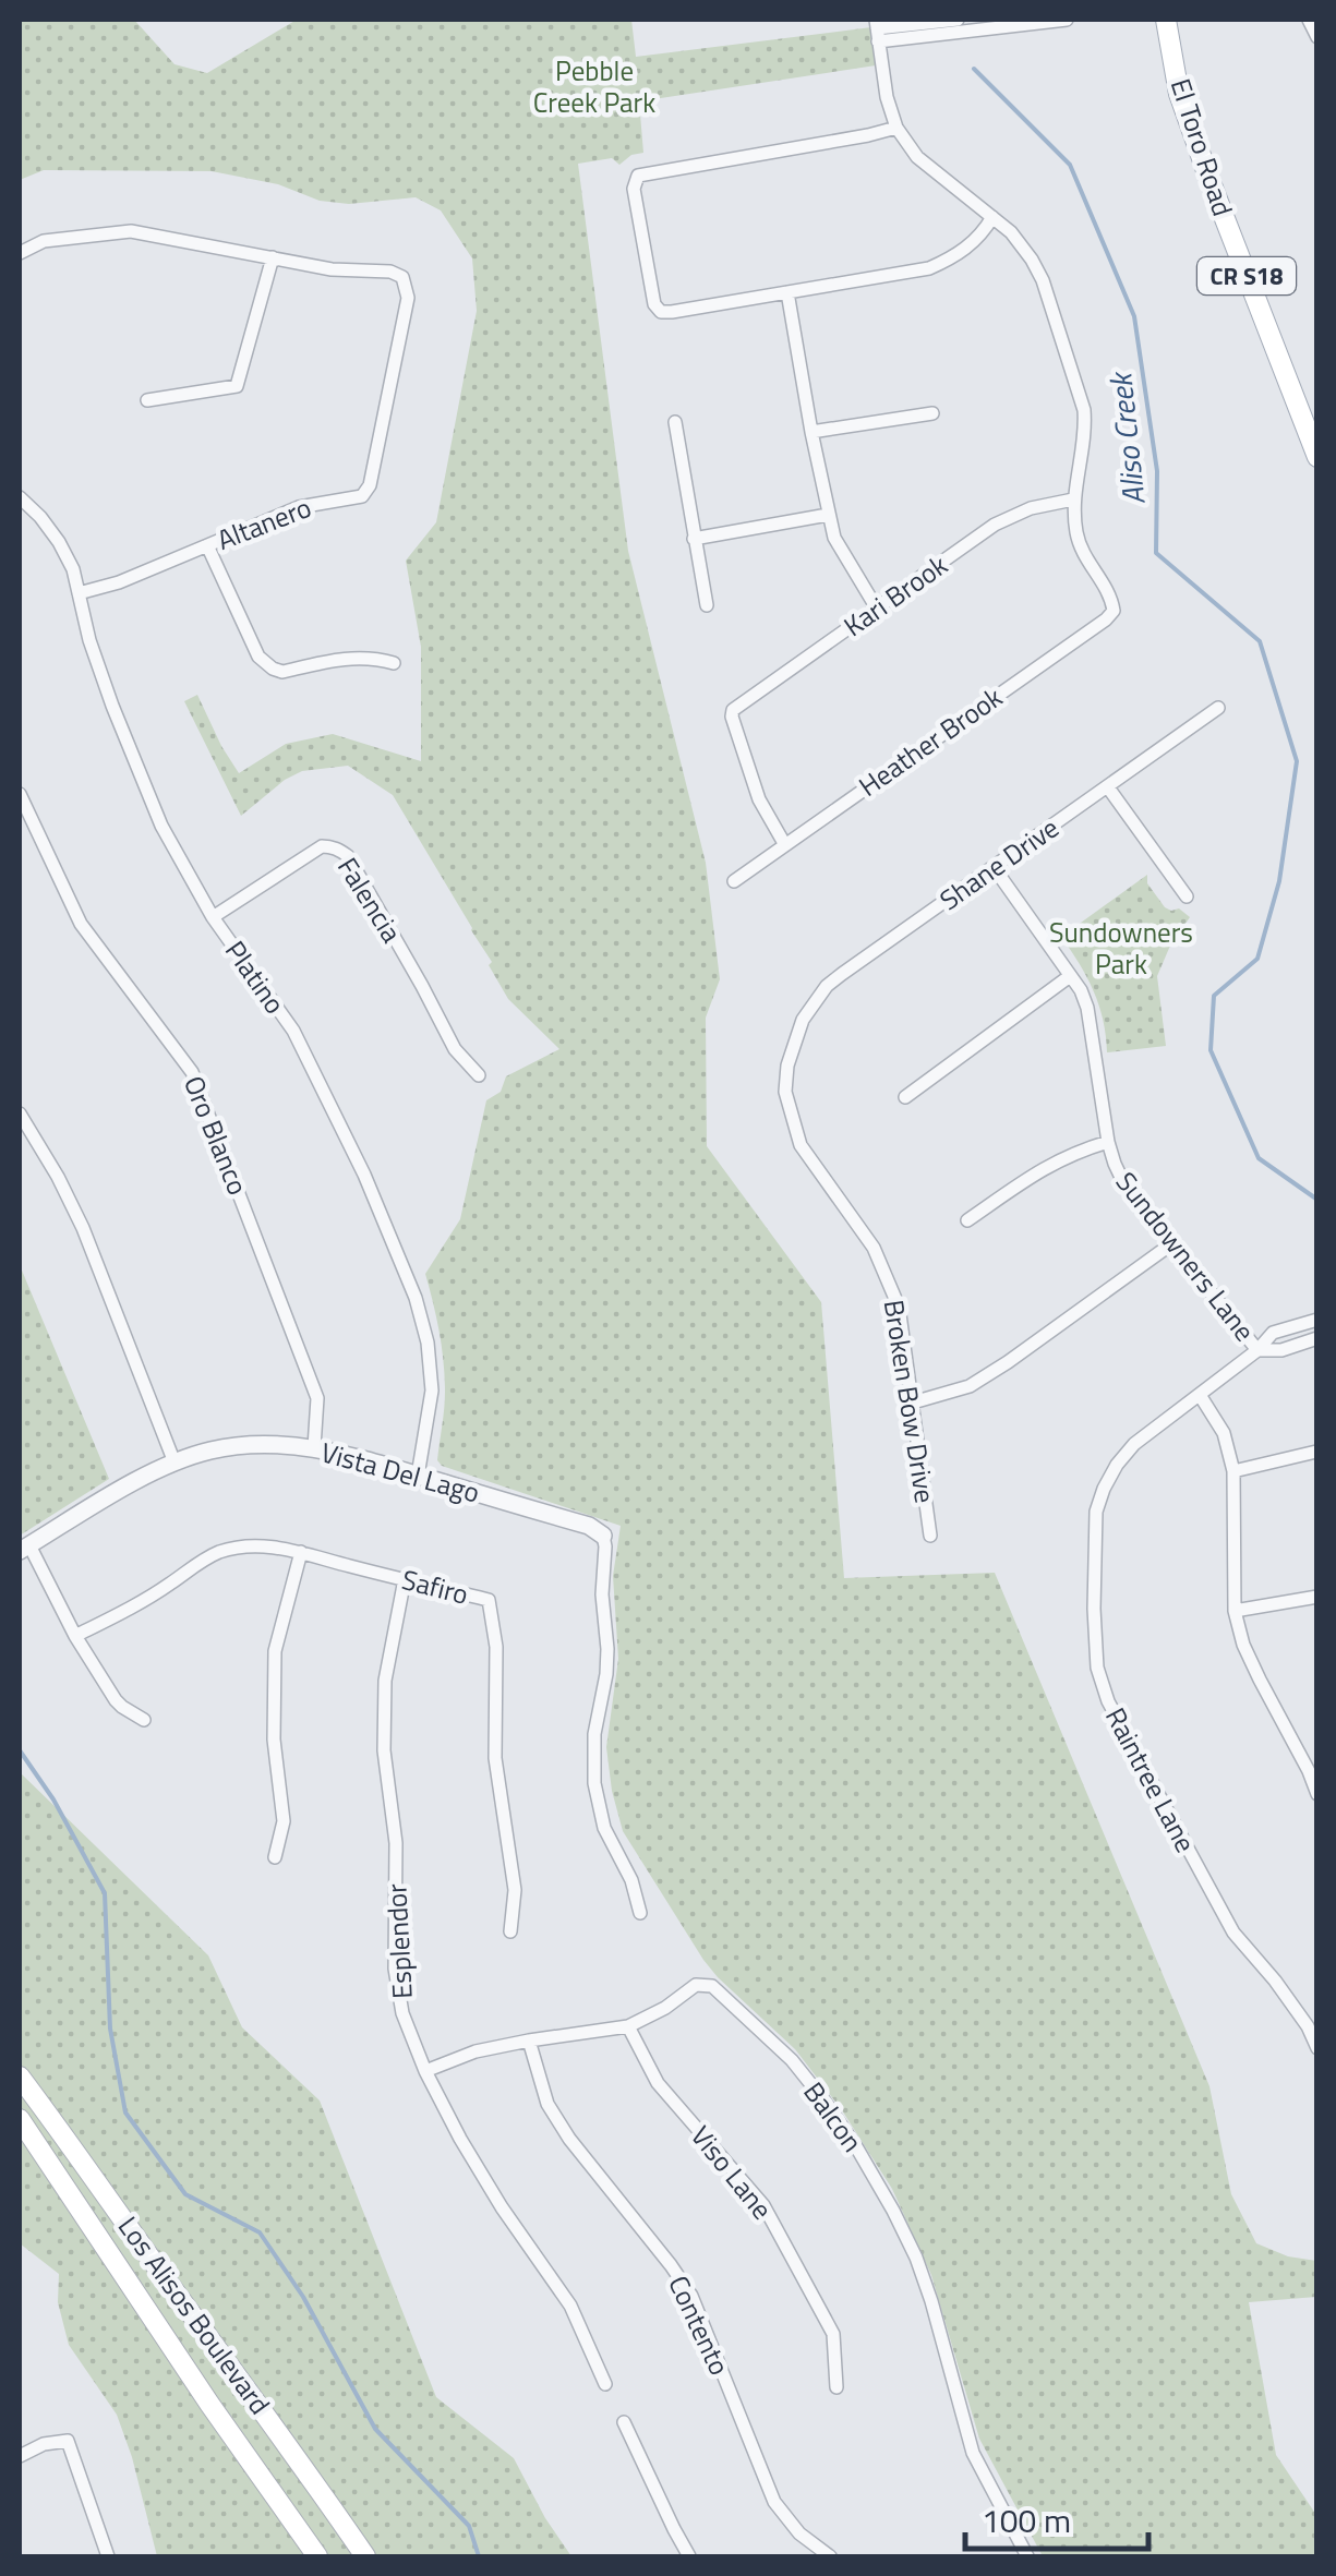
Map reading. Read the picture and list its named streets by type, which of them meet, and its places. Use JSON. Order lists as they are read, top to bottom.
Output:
{
  "streets": {
    "main road": ["El Toro Road", "CR S18", "Los Alisos Boulevard"],
    "street": [
      "Altanero",
      "Kari Brook",
      "Heather Brook",
      "Shane Drive",
      "Falencia",
      "Platino",
      "Oro Blanco",
      "Sundowners Lane",
      "Broken Bow Drive",
      "Vista Del Lago",
      "Safiro",
      "Raintree Lane",
      "Esplendor",
      "Balcon",
      "Viso Lane",
      "Contento"
    ]
  },
  "crossings": [
    ["Altanero", "Platino"],
    ["Kari Brook", "Heather Brook"],
    ["Shane Drive", "Sundowners Lane"],
    ["Shane Drive", "Broken Bow Drive"],
    ["Falencia", "Platino"],
    ["Platino", "Vista Del Lago"],
    ["Oro Blanco", "Vista Del Lago"],
    ["Sundowners Lane", "Raintree Lane"],
    ["Safiro", "Esplendor"],
    ["Esplendor", "Balcon"],
    ["Balcon", "Viso Lane"],
    ["Balcon", "Contento"]
  ],
  "water": ["Aliso Creek"],
  "parks": ["Pebble Creek Park", "Sundowners Park"],
  "scale_bar": "100 m"
}
